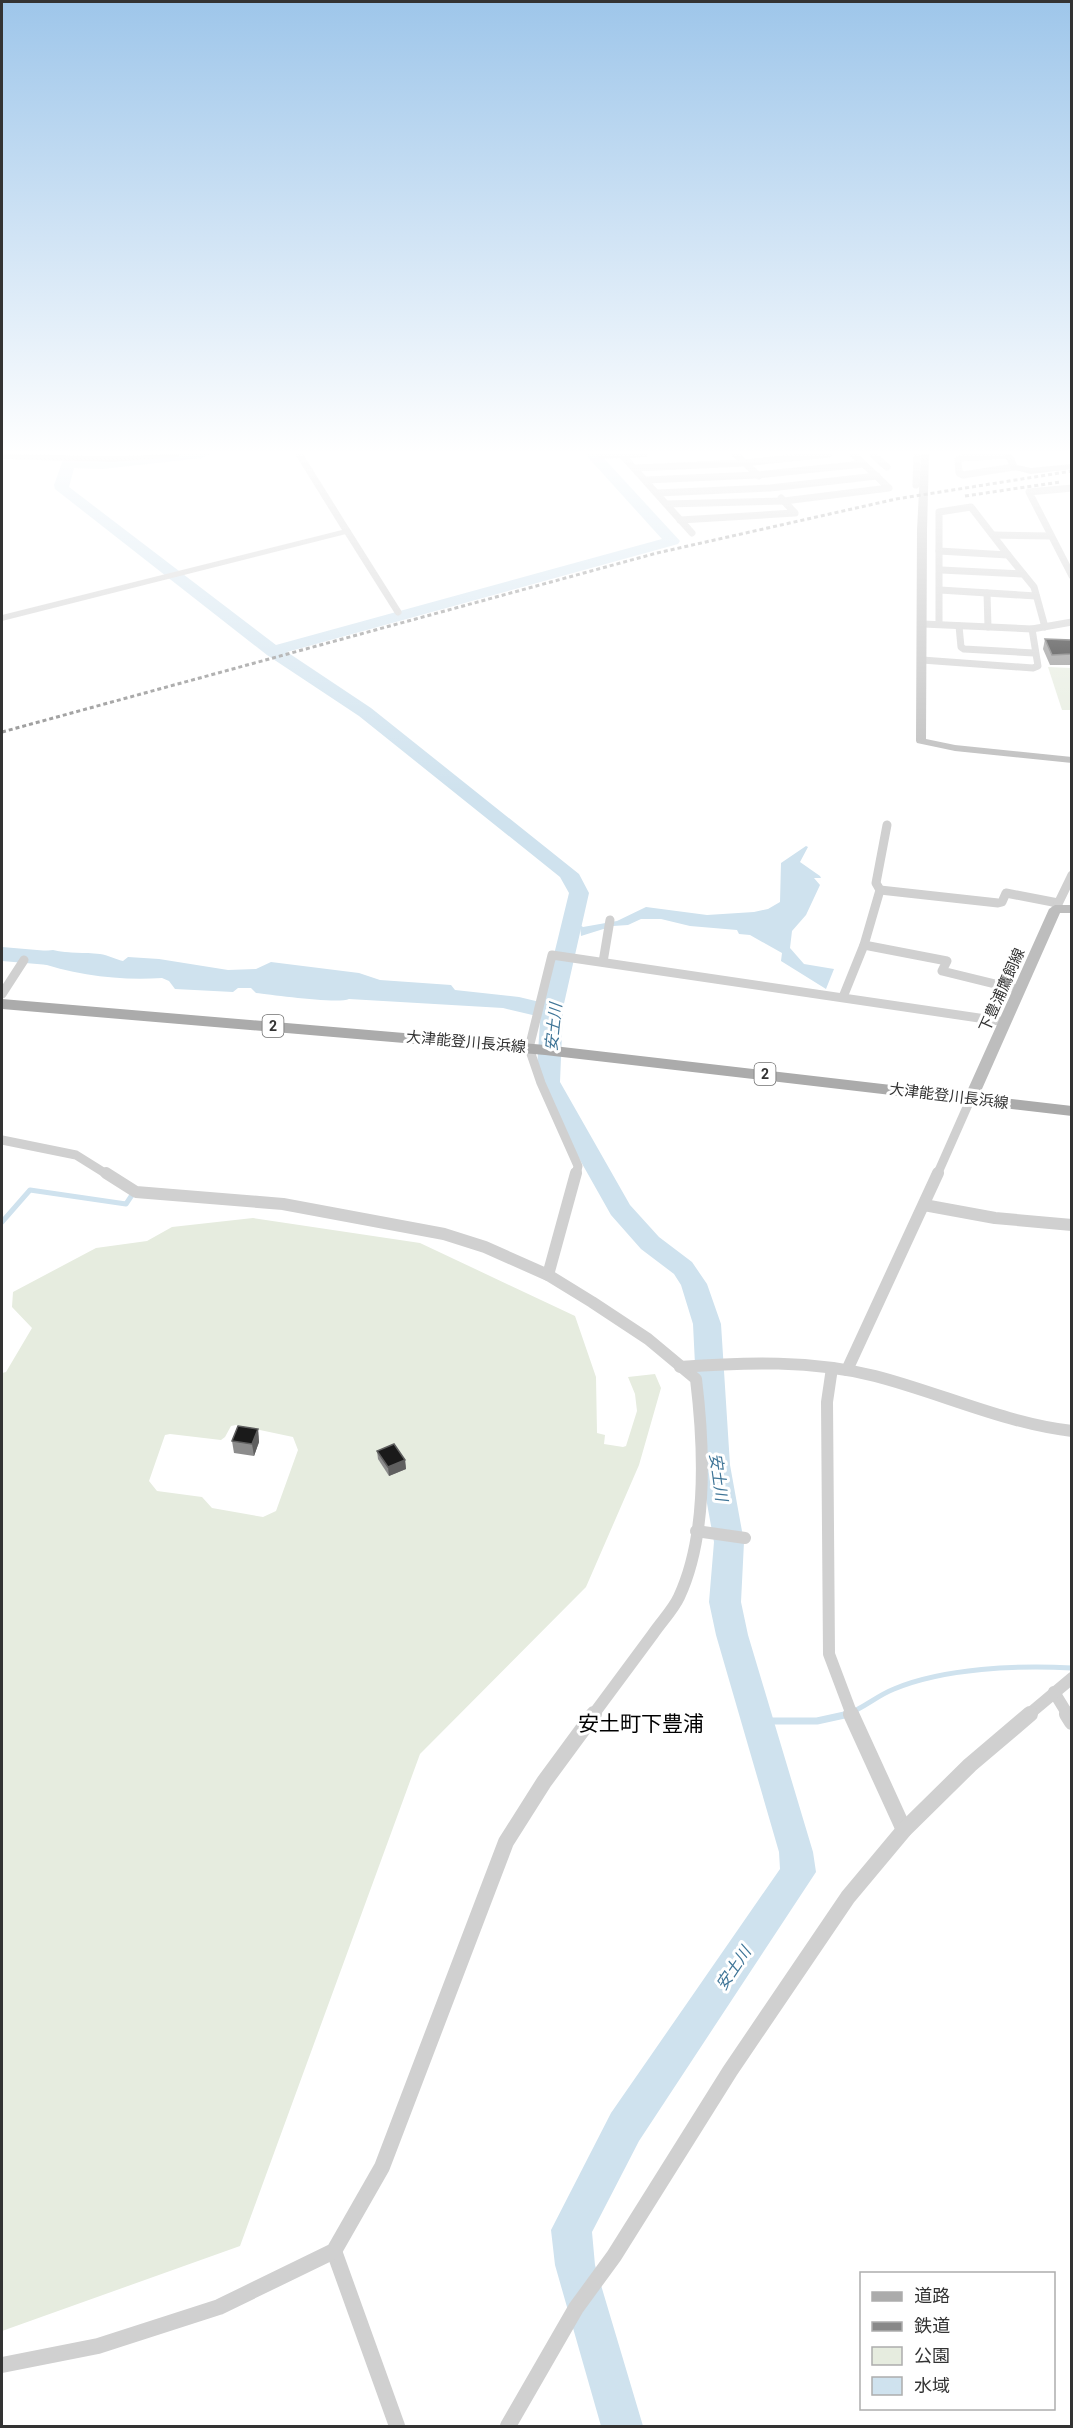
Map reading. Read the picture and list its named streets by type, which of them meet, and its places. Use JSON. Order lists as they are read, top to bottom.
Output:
{
  "streets": {
    "main road": ["下豊浦鷹飼線", "2", "大津能登川長浜線"]
  },
  "crossings": [
    ["下豊浦鷹飼線", "大津能登川長浜線"]
  ],
  "districts": ["安土町下豊浦"],
  "water": ["安土川"],
  "legend": [
    "道路",
    "鉄道",
    "公園",
    "水域"
  ]
}
